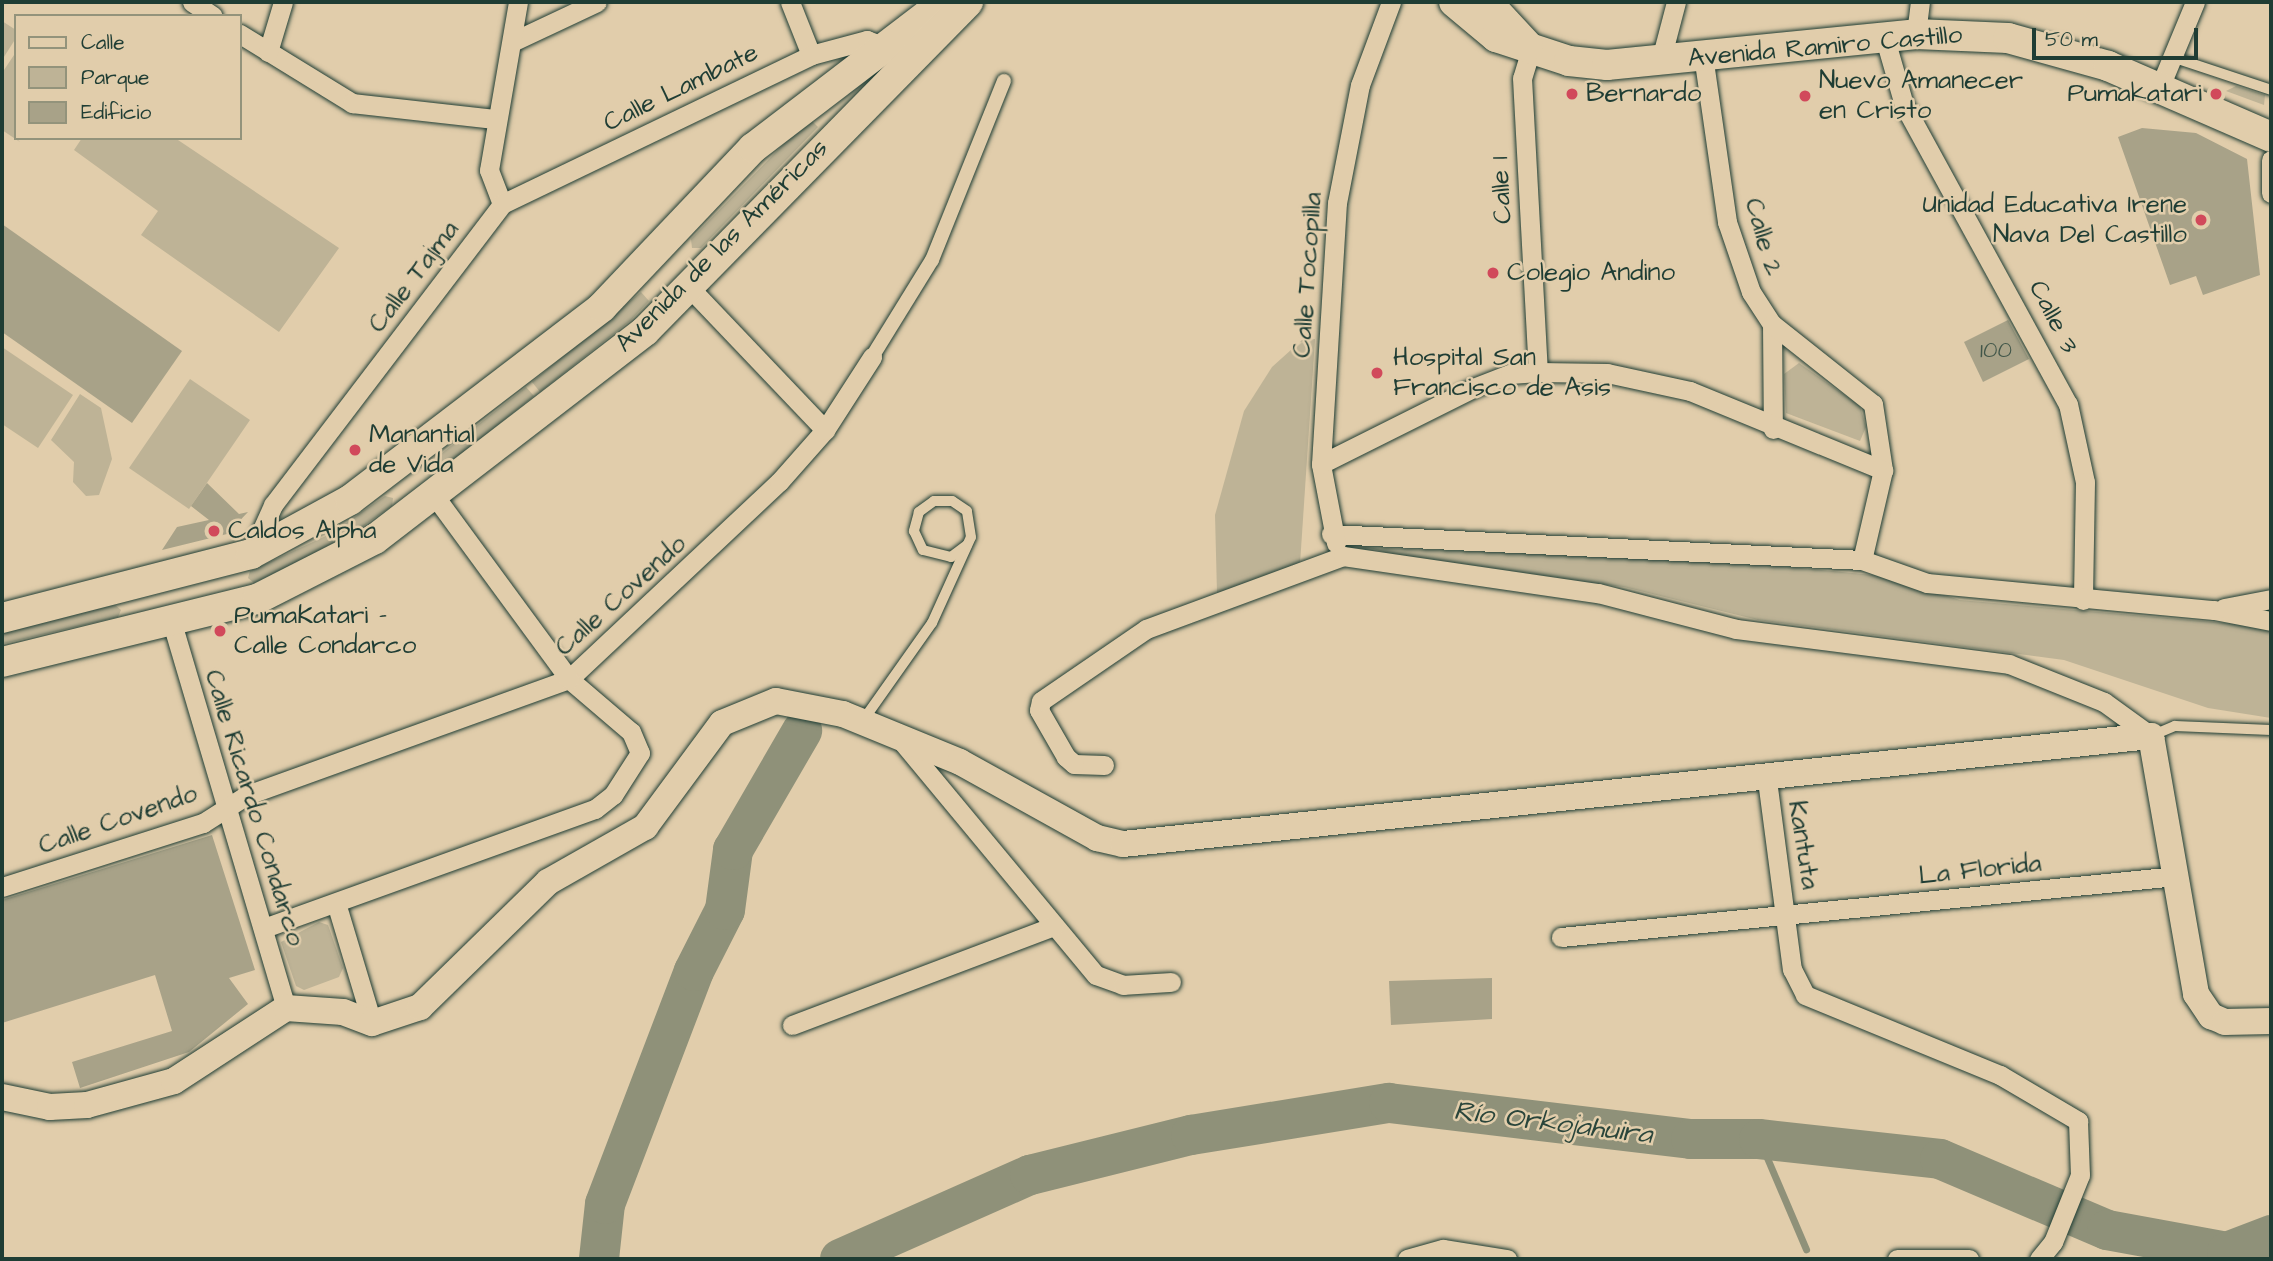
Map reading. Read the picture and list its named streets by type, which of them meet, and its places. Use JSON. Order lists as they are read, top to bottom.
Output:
{
  "streets": {
    "main road": ["Avenida Ramiro Castillo", "Avenida de las Américas"],
    "street": [
      "Calle Lambate",
      "Calle 1",
      "Calle 2",
      "Calle Tocopilla",
      "Calle Tajma",
      "Calle 3",
      "Calle Covendo",
      "Calle Ricardo Condarco",
      "Kantuta",
      "La Florida"
    ]
  },
  "crossings": [
    ["Avenida Ramiro Castillo", "Calle 1"],
    ["Avenida Ramiro Castillo", "Calle 2"],
    ["Avenida Ramiro Castillo", "Calle 3"],
    ["Calle Lambate", "Avenida de las Américas"],
    ["Calle Lambate", "Calle Tajma"],
    ["Avenida de las Américas", "Calle Tajma"],
    ["Avenida de las Américas", "Calle Ricardo Condarco"],
    ["Calle Covendo", "Calle Ricardo Condarco"],
    ["Kantuta", "La Florida"]
  ],
  "water": ["Río Orkojahuira"],
  "places": [
    "Bernardo",
    "Pumakatari",
    "Nuevo Amanecer en Cristo",
    "Unidad Educativa Irene Nava Del Castillo",
    "Colegio Andino",
    "Hospital San Francisco de Asis",
    "Manantial de Vida",
    "Caldos Alpha",
    "PumaKatari - Calle Condarco"
  ],
  "house_numbers": ["100"],
  "legend": ["Calle", "Parque", "Edificio"],
  "scale_bar": "50 m"
}
